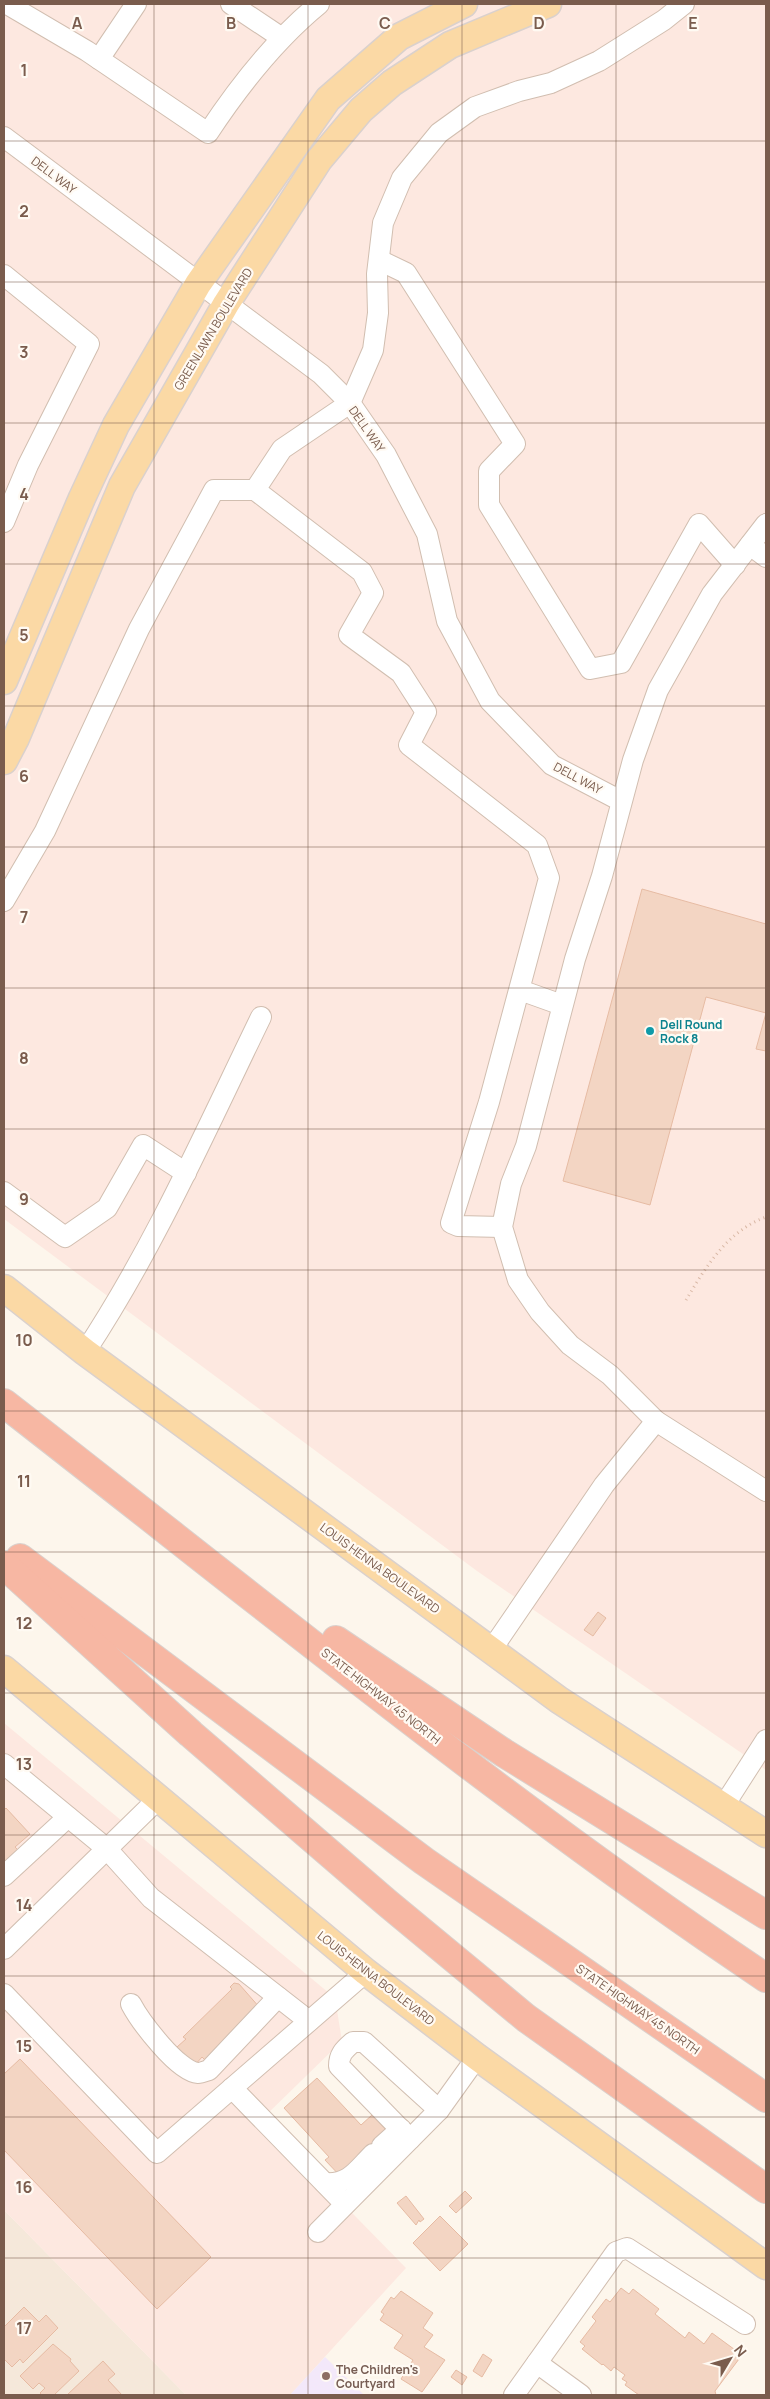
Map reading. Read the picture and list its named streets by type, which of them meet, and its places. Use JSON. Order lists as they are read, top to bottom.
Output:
{
  "streets": {
    "highway": ["STATE HIGHWAY 45 NORTH"],
    "main road": ["GREENLAWN BOULEVARD", "LOUIS HENNA BOULEVARD"],
    "street": ["DELL WAY"]
  },
  "crossings": [
    ["DELL WAY", "GREENLAWN BOULEVARD"]
  ],
  "places": ["Dell Round Rock 8", "The Children's Courtyard"],
  "north": "top right",
  "grid": {
    "columns": [
      "A",
      "B",
      "C",
      "D",
      "E"
    ],
    "rows": [
      "1",
      "2",
      "3",
      "4",
      "5",
      "6",
      "7",
      "8",
      "9",
      "10",
      "11",
      "12",
      "13",
      "14",
      "15",
      "16",
      "17"
    ]
  }
}
